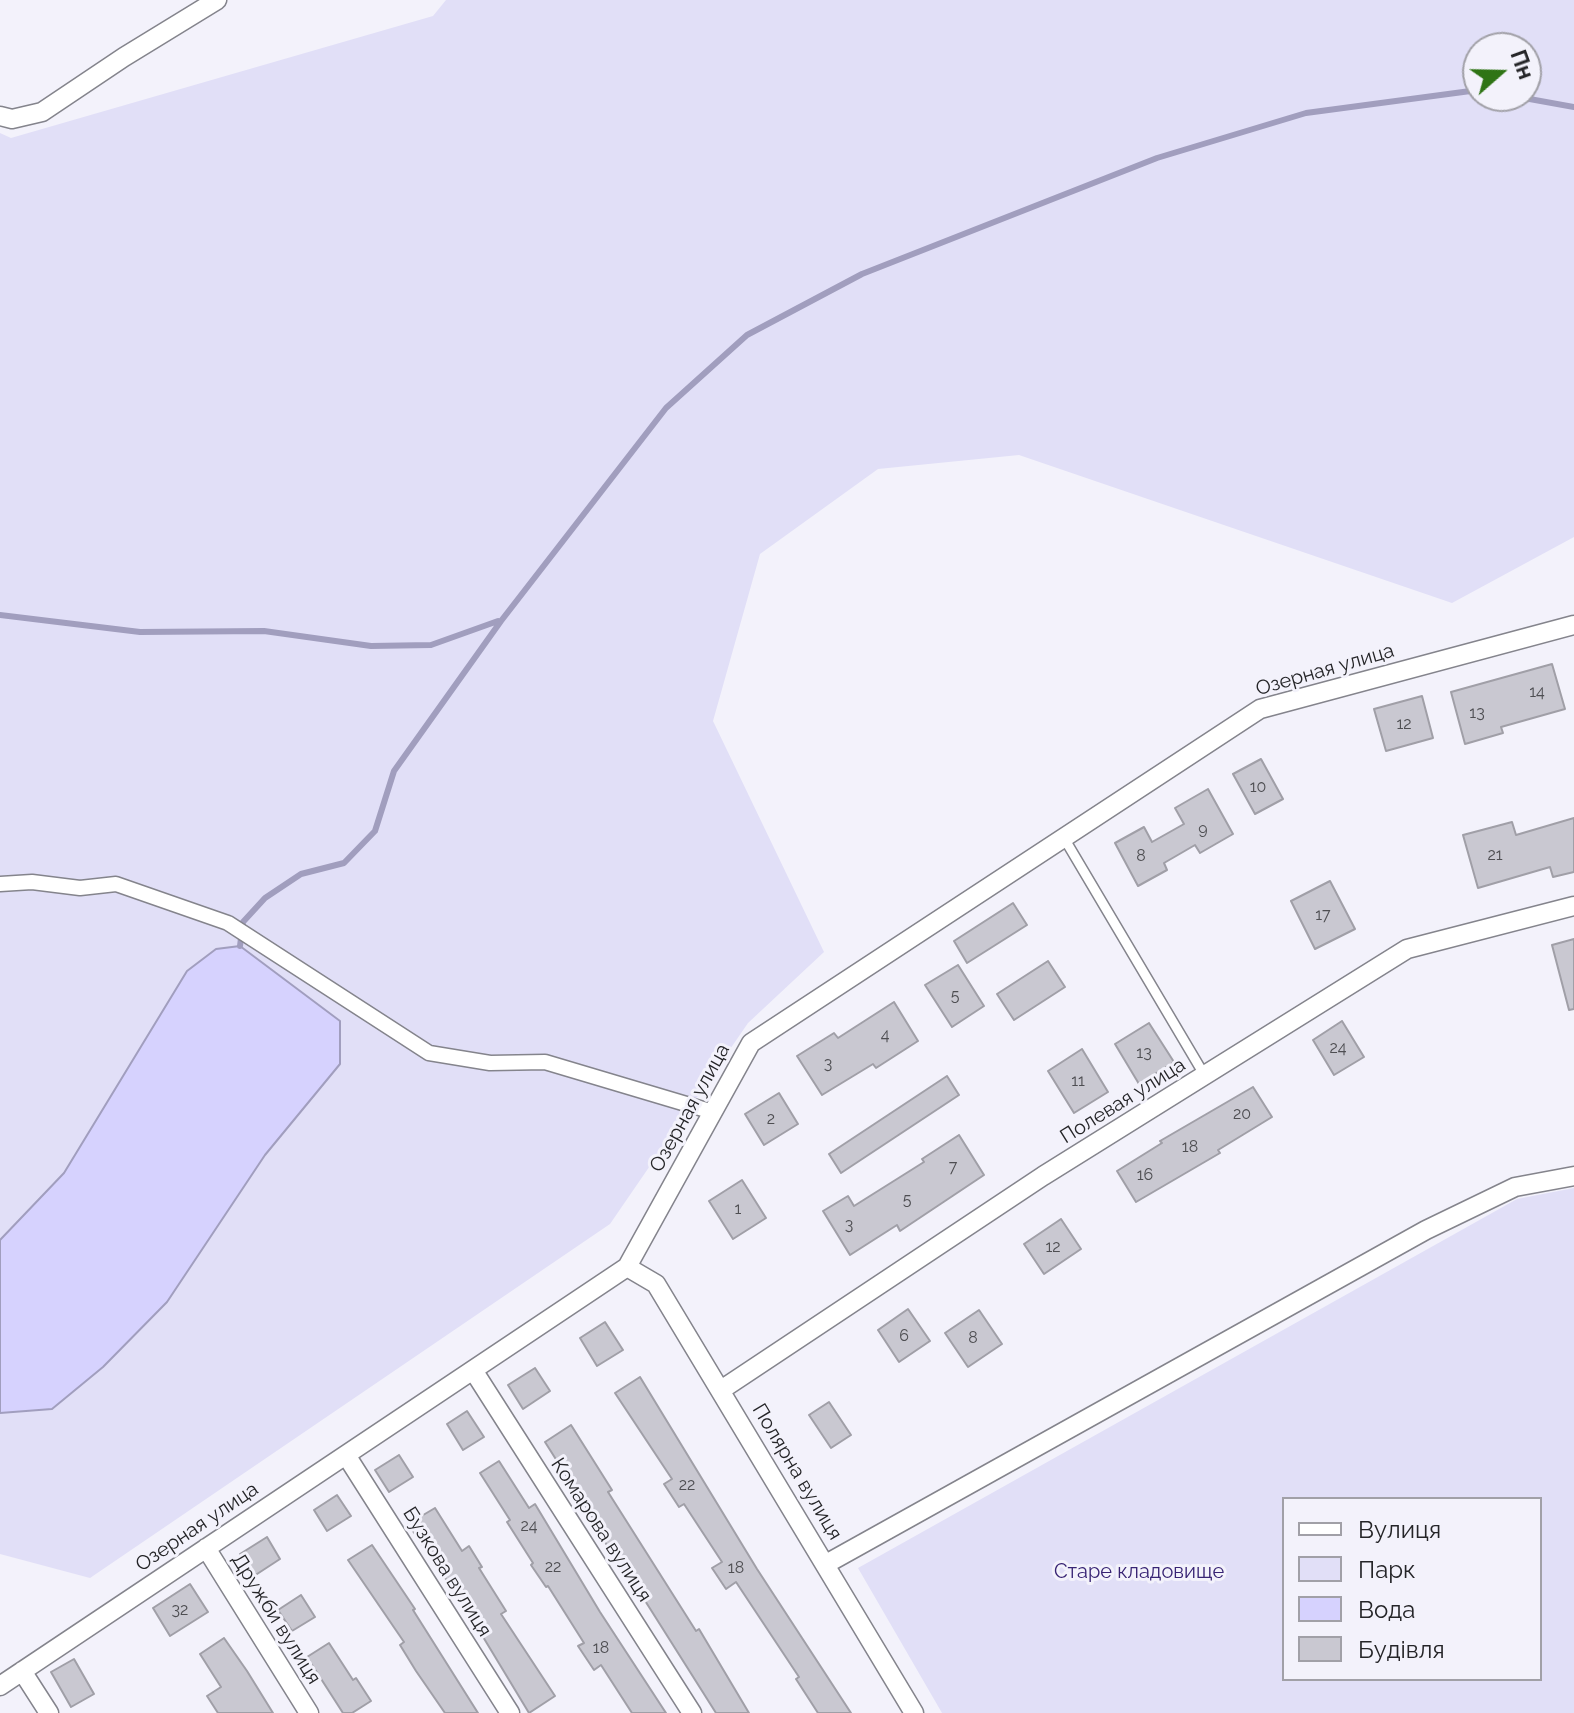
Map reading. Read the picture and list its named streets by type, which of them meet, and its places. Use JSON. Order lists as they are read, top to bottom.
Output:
{
  "streets": {
    "street": [
      "Озерная улица",
      "Полевая улица",
      "Полярна вулиця",
      "Комарова вулиця",
      "Бузкова вулиця",
      "Дружби вулиця"
    ]
  },
  "crossings": [
    ["Озерная улица", "Полярна вулиця"],
    ["Озерная улица", "Комарова вулиця"],
    ["Озерная улица", "Бузкова вулиця"],
    ["Озерная улица", "Дружби вулиця"],
    ["Полевая улица", "Полярна вулиця"]
  ],
  "parks": ["Старе кладовище"],
  "house_numbers": [
    "14",
    "13",
    "12",
    "10",
    "9",
    "21",
    "8",
    "17",
    "5",
    "4",
    "24",
    "13",
    "3",
    "11",
    "20",
    "2",
    "18",
    "7",
    "16",
    "5",
    "1",
    "3",
    "12",
    "6",
    "8",
    "22",
    "24",
    "22",
    "18",
    "32",
    "18"
  ],
  "legend": [
    "Вулиця",
    "Парк",
    "Вода",
    "Будівля"
  ],
  "north": "right"
}
